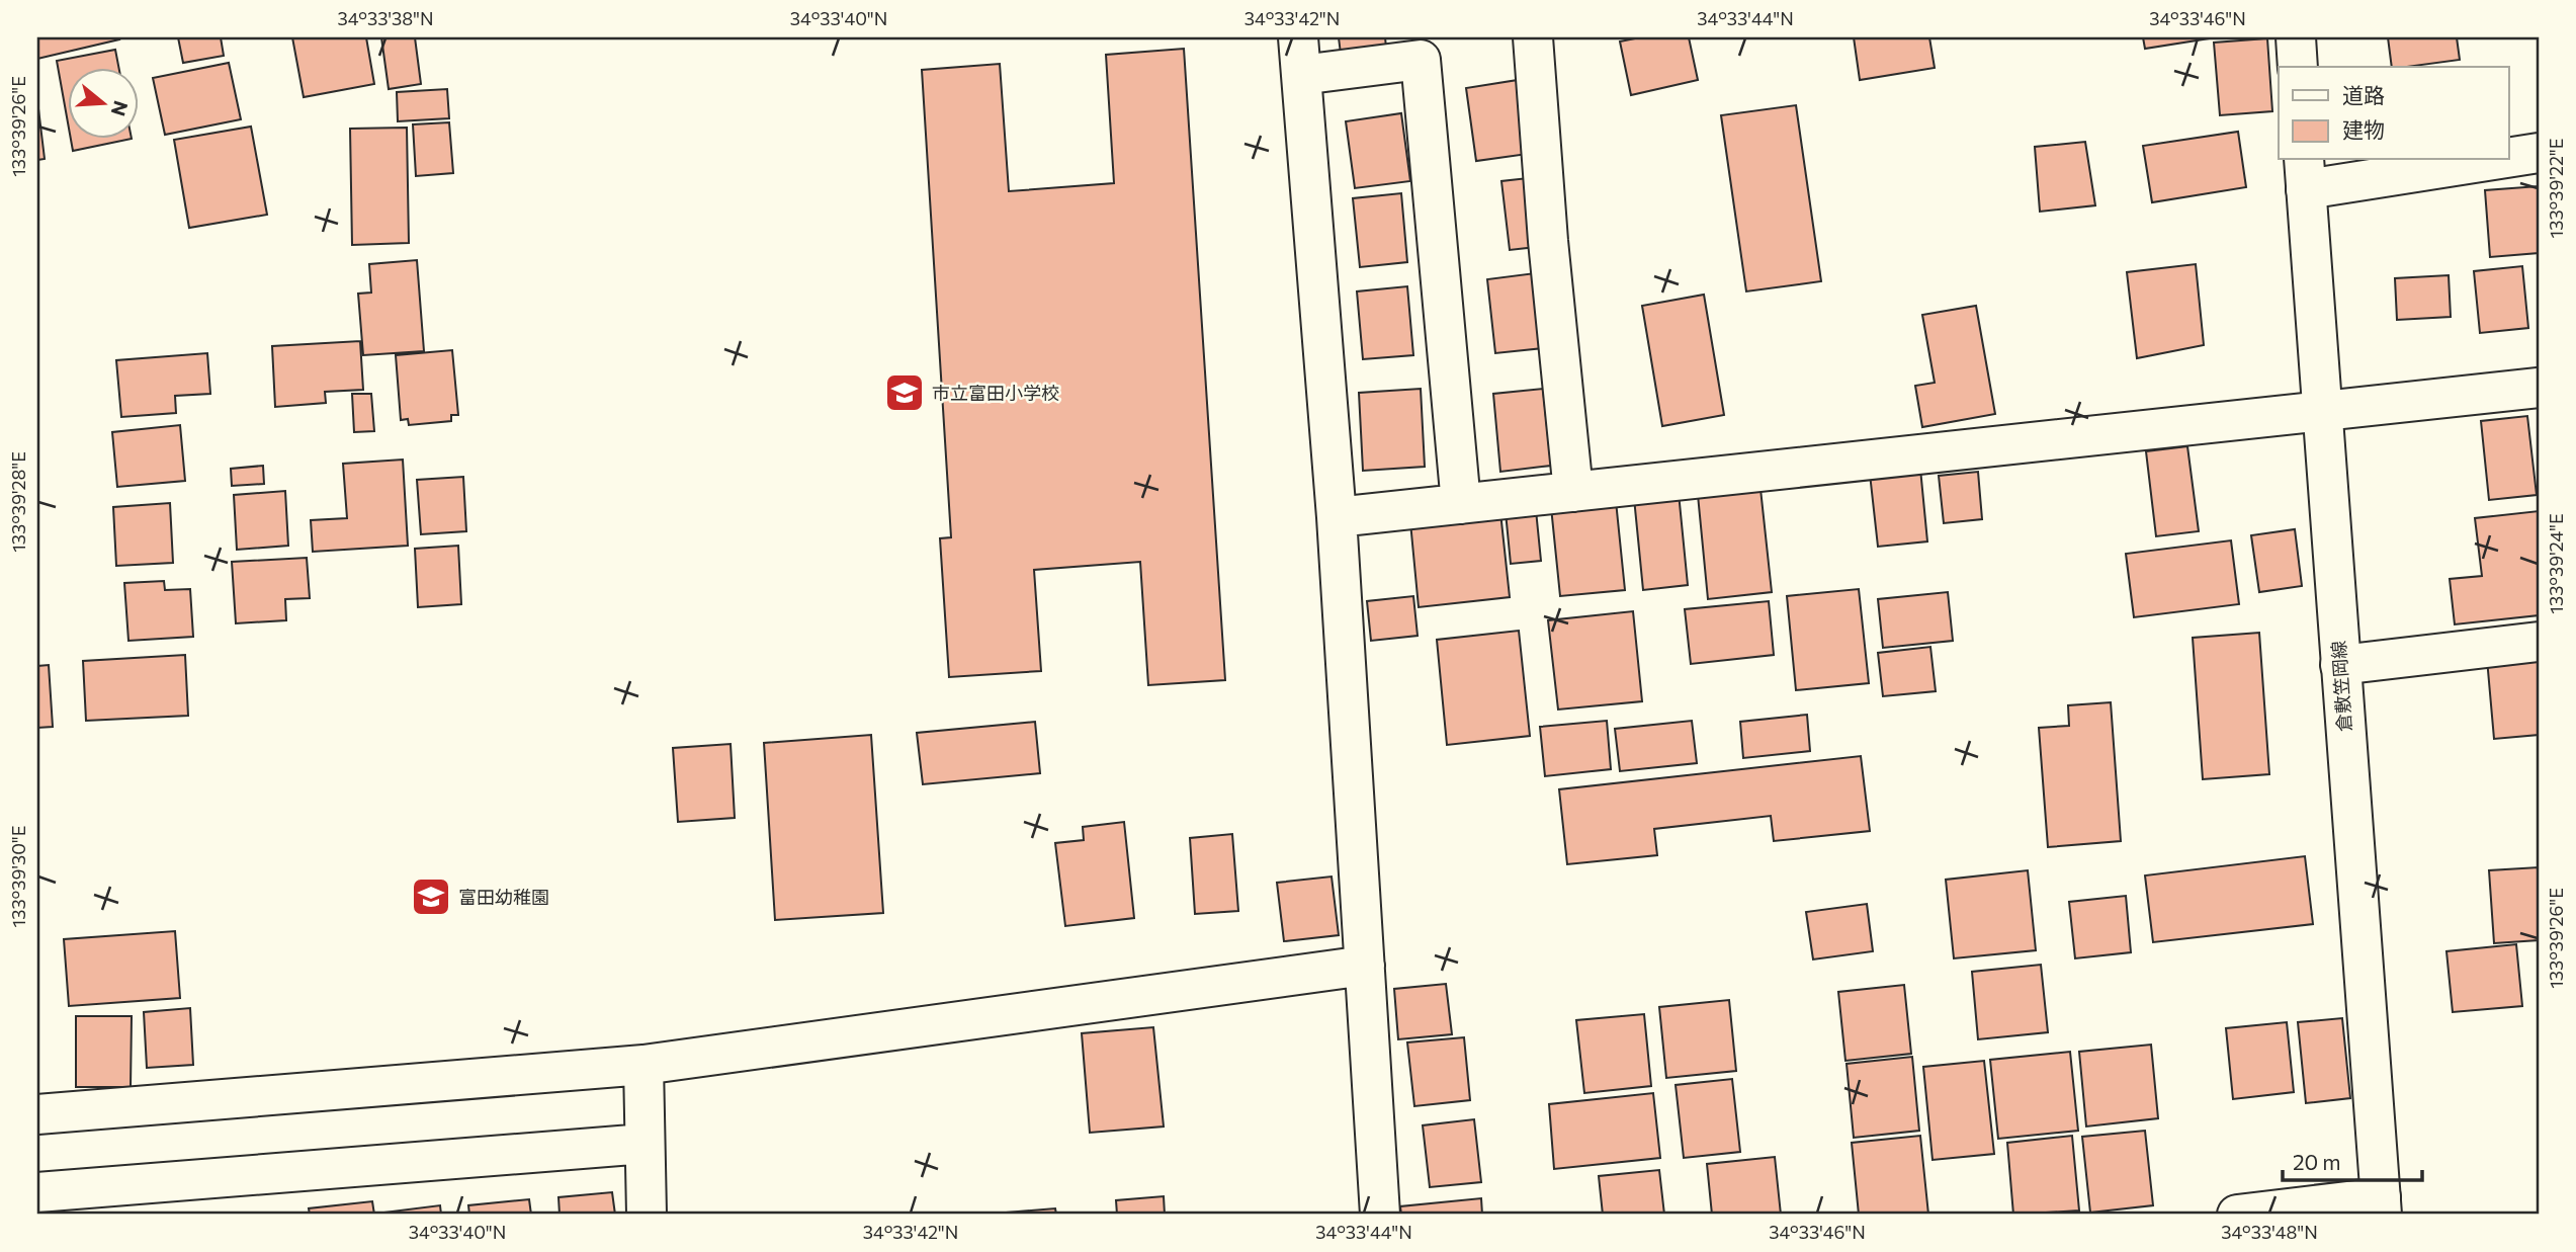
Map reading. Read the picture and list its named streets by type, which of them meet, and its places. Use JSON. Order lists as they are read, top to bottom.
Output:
{
  "streets": {
    "street": ["倉敷笠岡線"]
  },
  "places": {
    "school or university": ["市立富田小学校", "富田幼稚園"]
  },
  "legend": ["道路", "建物"],
  "scale_bar": "20 m",
  "north": "right",
  "coordinates": [
    "34°33'38\"N",
    "34°33'40\"N",
    "34°33'42\"N",
    "34°33'44\"N",
    "34°33'46\"N",
    "133°39'26\"E",
    "133°39'22\"E",
    "133°39'28\"E",
    "133°39'24\"E",
    "133°39'30\"E",
    "34°33'48\"N"
  ]
}
